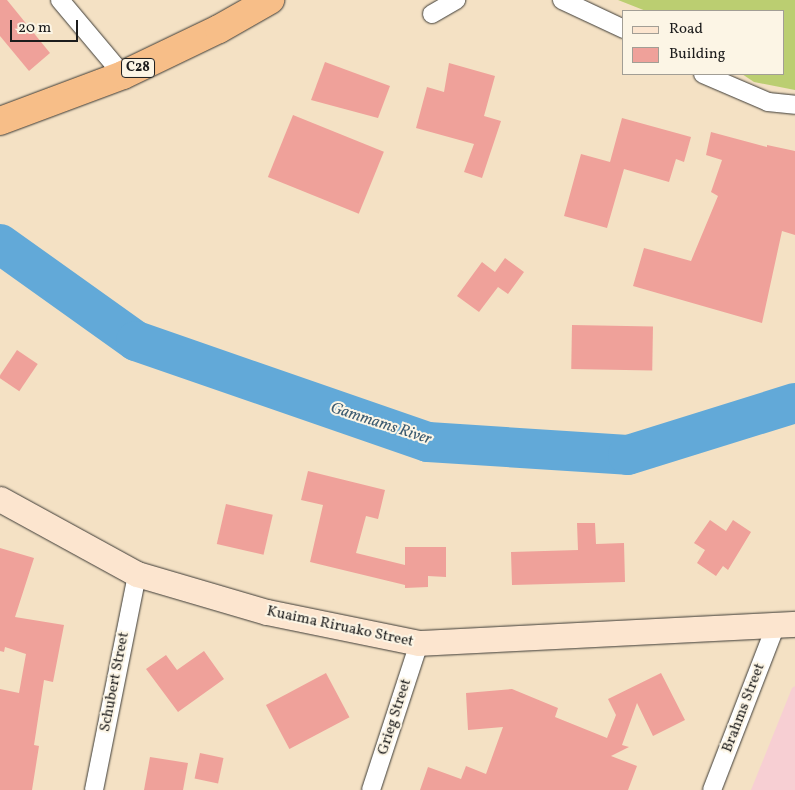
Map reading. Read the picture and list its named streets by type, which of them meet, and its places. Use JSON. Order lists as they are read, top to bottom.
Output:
{
  "streets": {
    "highway": ["C28"],
    "street": [
      "Kuaima Riruako Street",
      "Schubert Street",
      "Brahms Street",
      "Grieg Street"
    ]
  },
  "crossings": [
    ["Kuaima Riruako Street", "Schubert Street"],
    ["Kuaima Riruako Street", "Brahms Street"],
    ["Kuaima Riruako Street", "Grieg Street"]
  ],
  "water": ["Gammams River"],
  "legend": ["Road", "Building"],
  "scale_bar": "20 m"
}
